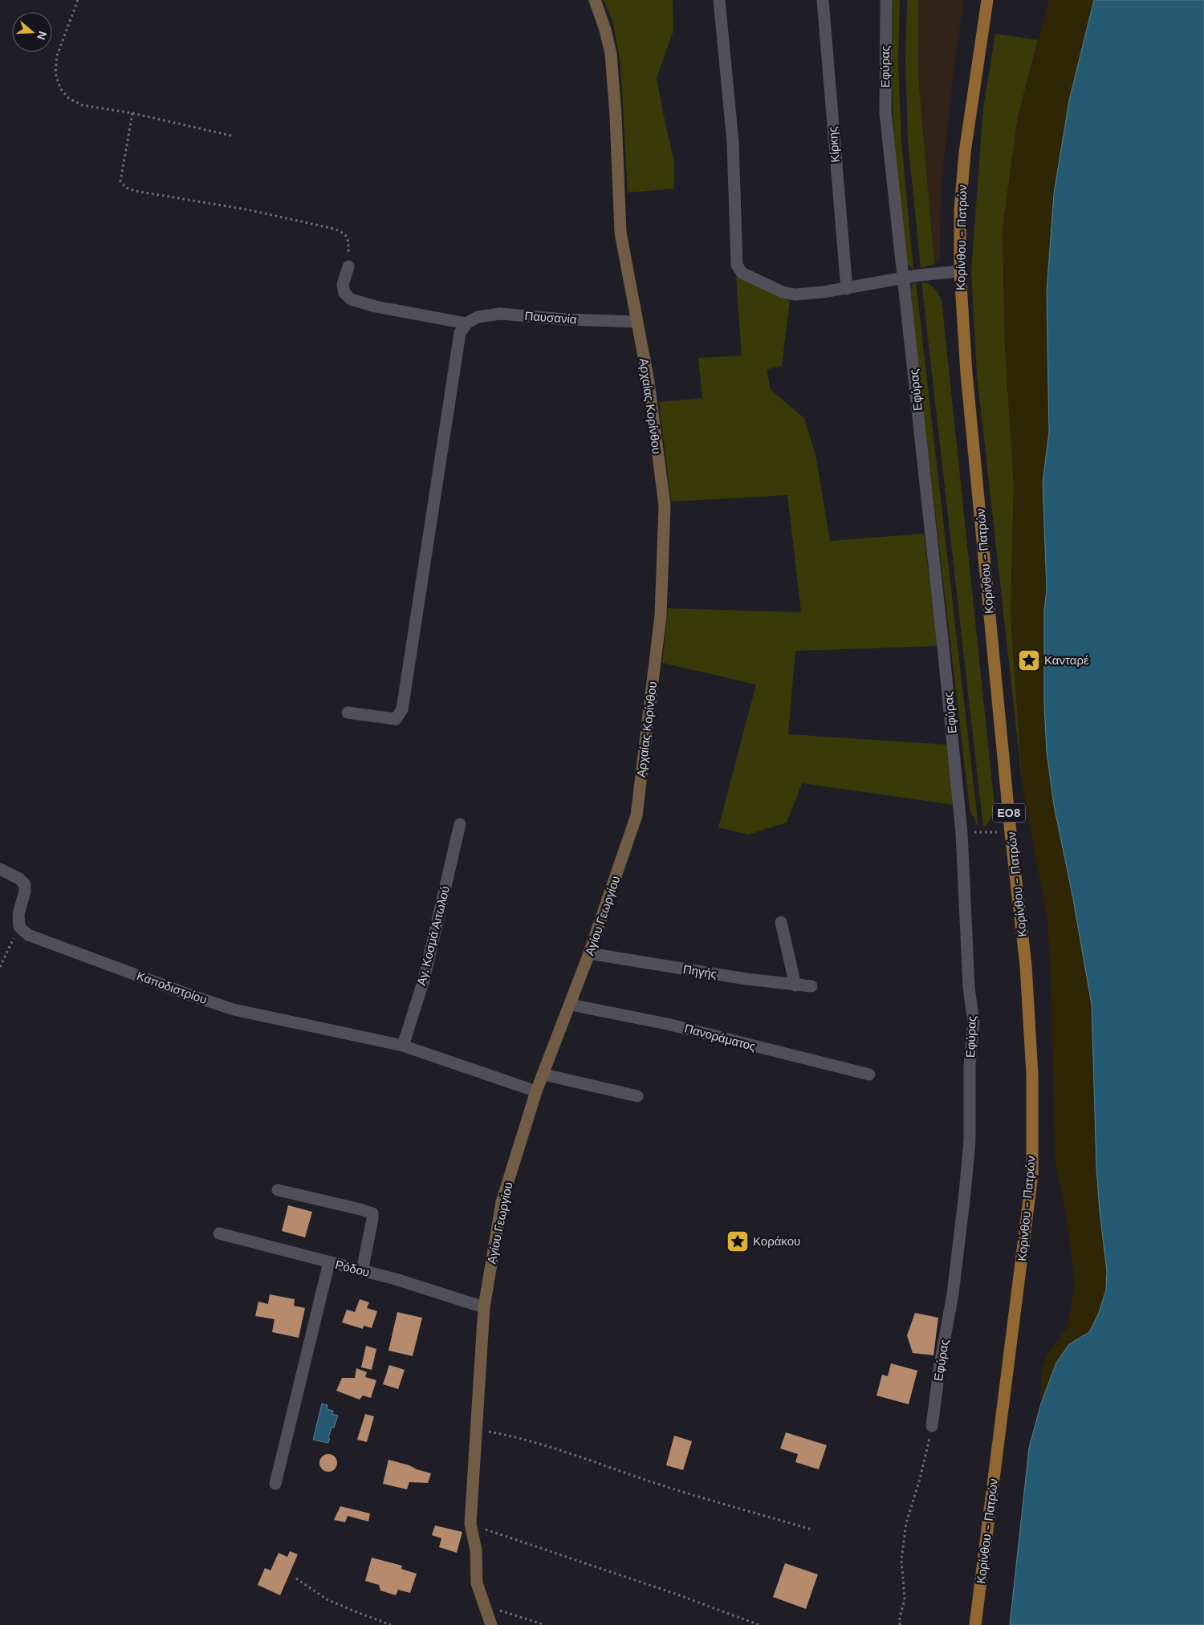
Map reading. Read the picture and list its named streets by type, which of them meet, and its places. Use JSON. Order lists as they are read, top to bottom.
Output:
{
  "streets": {
    "main road": ["Κορίνθου - Πατρών", "ΕΟ8"],
    "street": [
      "Εφύρας",
      "Κίρκης",
      "Παυσανία",
      "Αρχαίας Κορίνθου",
      "Αγίου Γεωργίου",
      "Αγ. Κοσμά Αιτωλού",
      "Πηγής",
      "Καποδιστρίου",
      "Πανοράματος",
      "Ρόδου"
    ]
  },
  "crossings": [
    ["Παυσανία", "Αρχαίας Κορίνθου"],
    ["Αρχαίας Κορίνθου", "Αγίου Γεωργίου"],
    ["Αγίου Γεωργίου", "Πηγής"],
    ["Αγίου Γεωργίου", "Καποδιστρίου"],
    ["Αγίου Γεωργίου", "Πανοράματος"],
    ["Αγίου Γεωργίου", "Ρόδου"],
    ["Αγ. Κοσμά Αιτωλού", "Καποδιστρίου"]
  ],
  "places": {
    "place": ["Κανταρέ", "Κοράκου"]
  },
  "north": "right"
}
